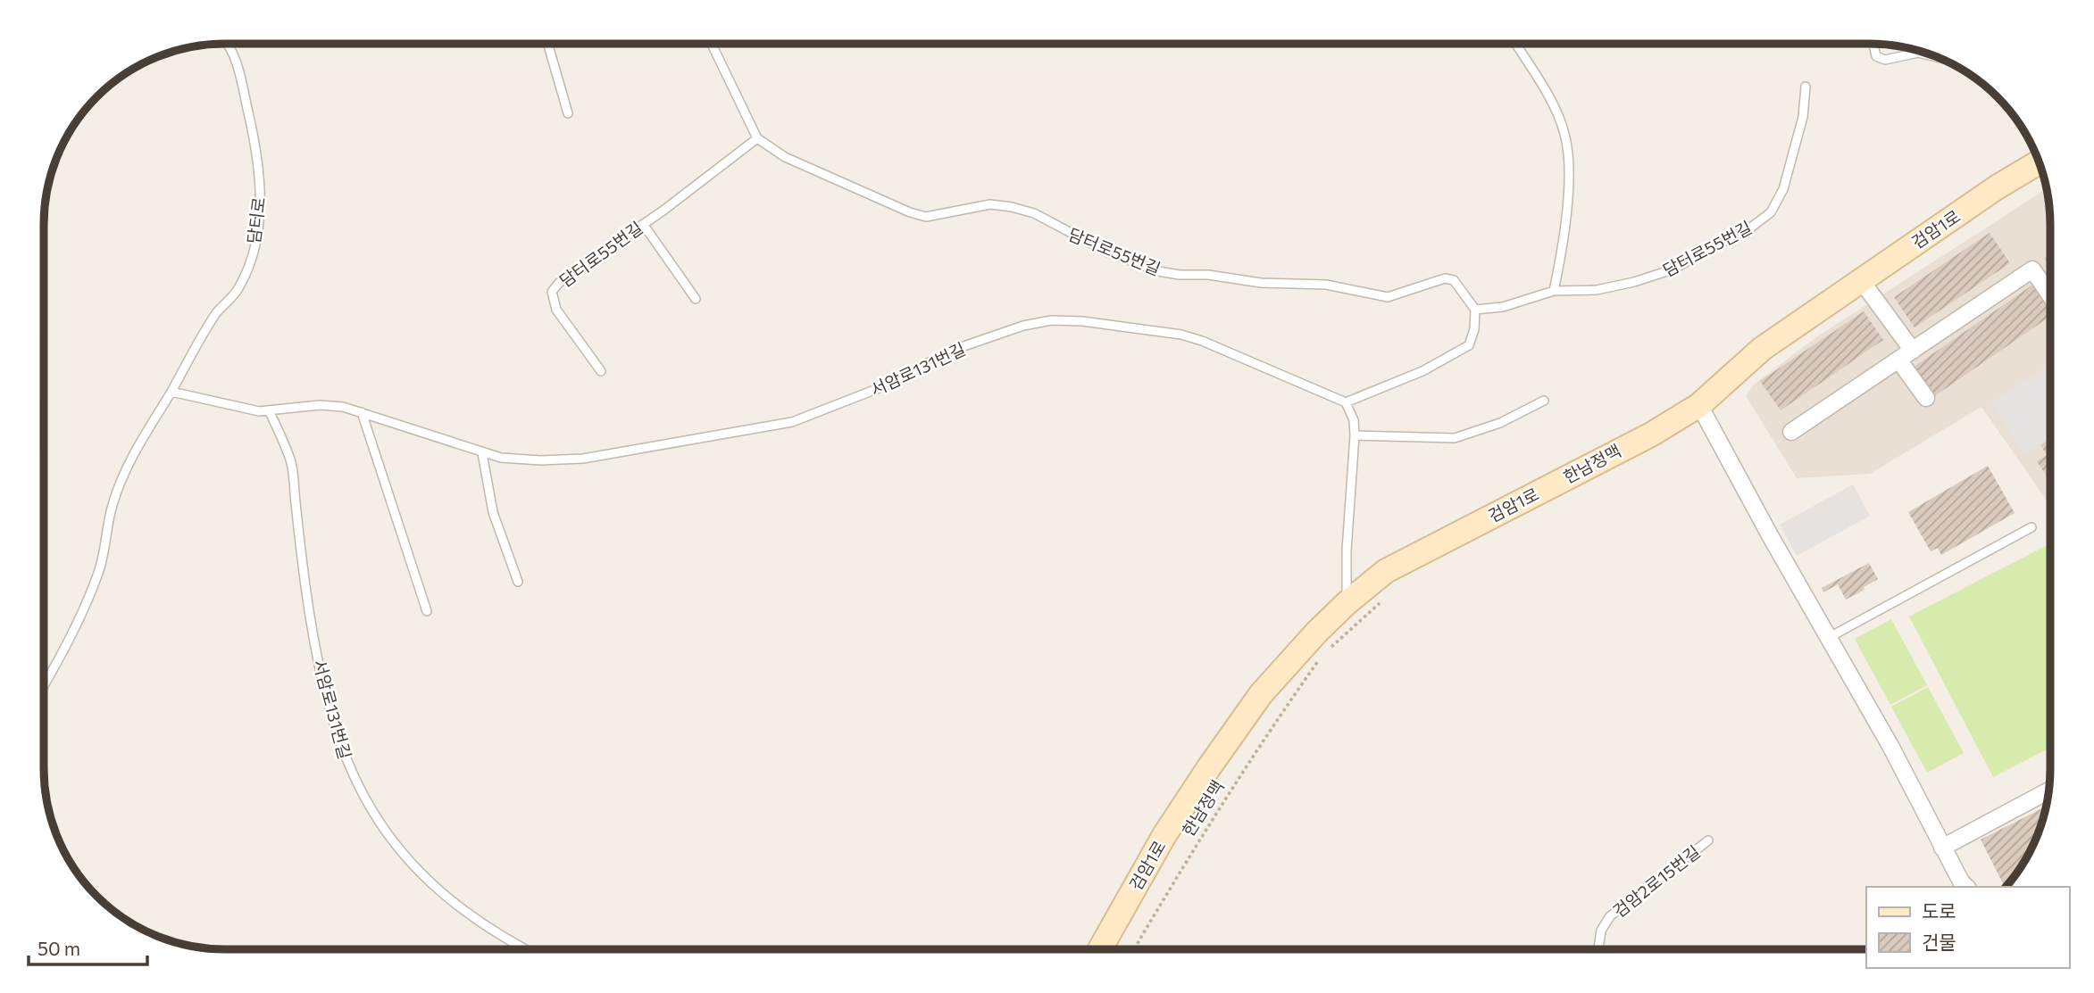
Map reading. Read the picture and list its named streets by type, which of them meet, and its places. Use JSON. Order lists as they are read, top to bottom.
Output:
{
  "streets": {
    "street": ["검암1로"],
    "lane": [
      "담터로",
      "담터로55번길",
      "서암로131번길",
      "검암2로15번길"
    ],
    "path": ["한남정맥"]
  },
  "crossings": [
    ["담터로", "서암로131번길"]
  ],
  "legend": ["도로", "건물"],
  "scale_bar": "50 m"
}
